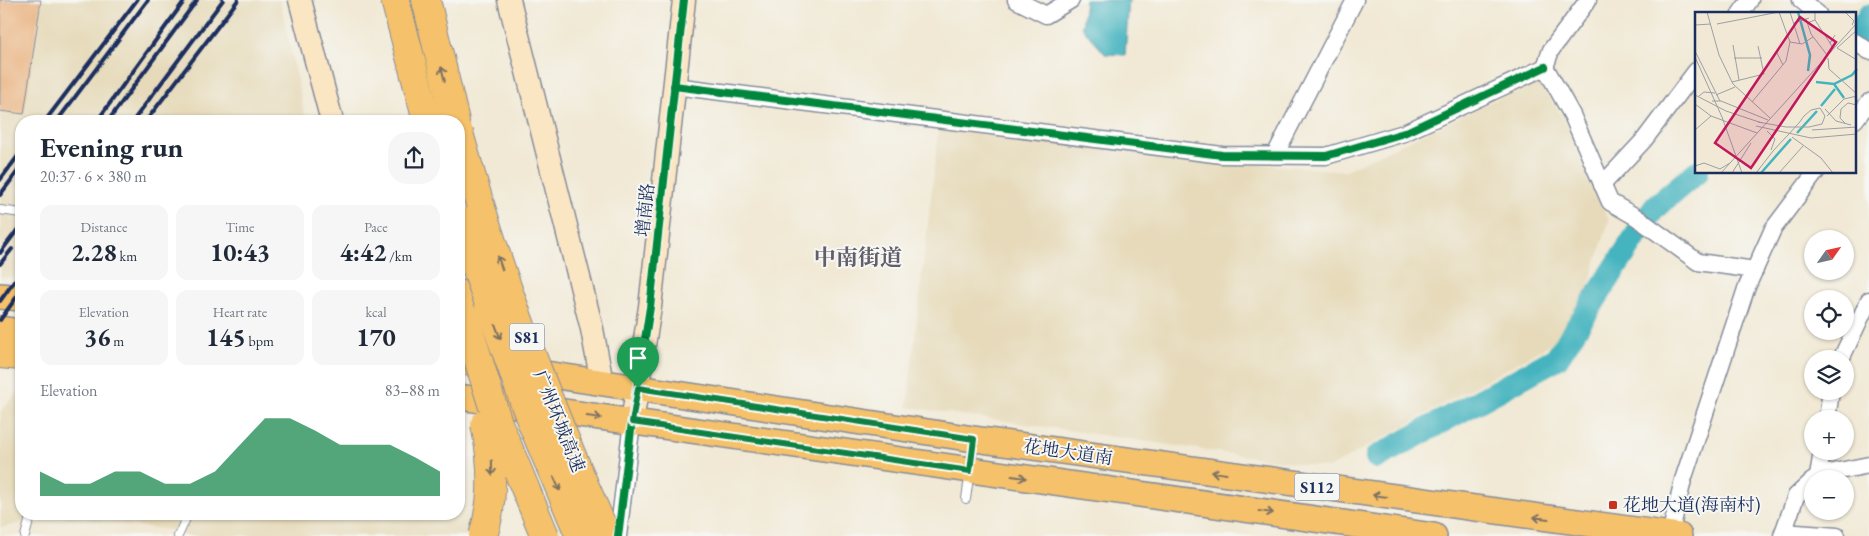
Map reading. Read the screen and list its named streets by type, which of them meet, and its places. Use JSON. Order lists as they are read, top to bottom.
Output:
{
  "streets": {
    "highway": ["S81", "广州环城高速"],
    "main road": ["花地大道南", "S112"],
    "street": ["增南路"]
  },
  "crossings": [
    ["增南路", "花地大道南"]
  ],
  "districts": ["中南街道"],
  "places": {
    "transit": ["花地大道(海南村)"]
  },
  "north": "top right",
  "page": {
    "heading": ["Evening run", "20:37 · 6 × 380 m"],
    "stats": [
      ["Distance", "2.28 km"],
      ["Time", "10:43"],
      ["Pace", "4:42 /km"],
      ["Elevation", "36 m"],
      ["Heart rate", "145 bpm"],
      ["kcal", "170"]
    ],
    "map_buttons": ["+", "−"],
    "chart": ["Elevation", "83–88 m"]
  }
}
